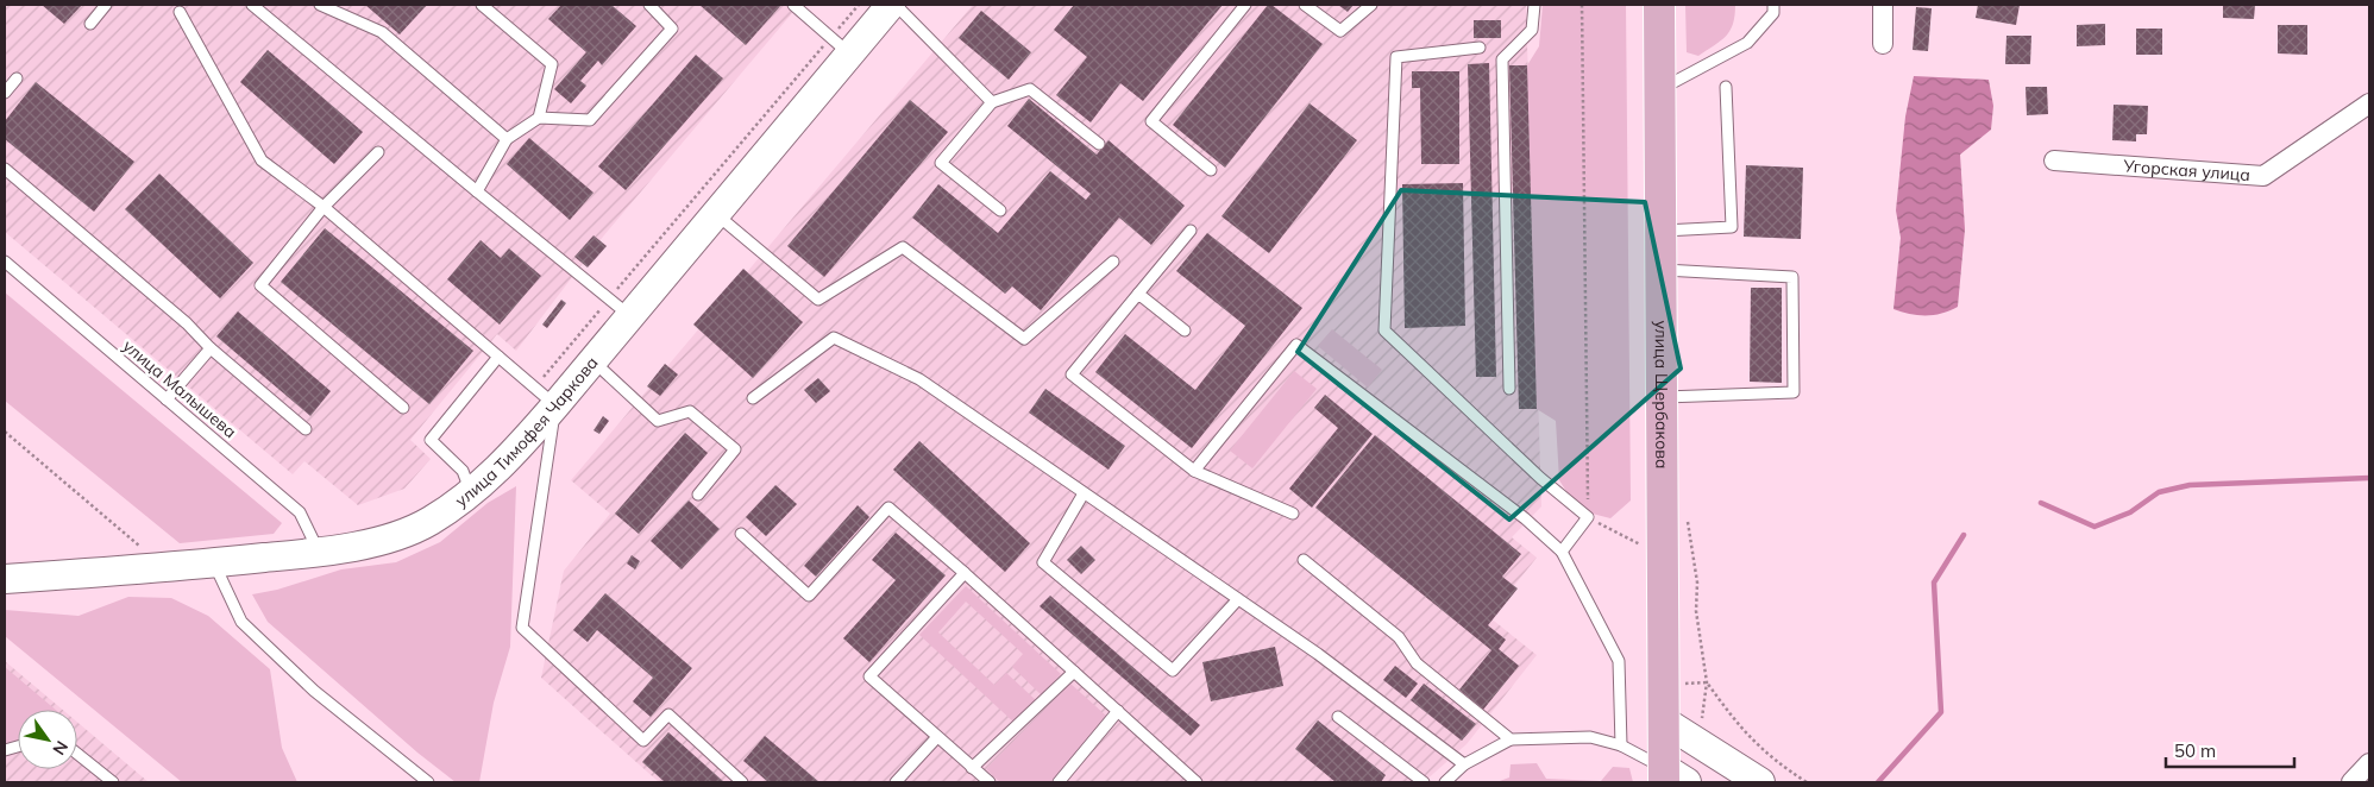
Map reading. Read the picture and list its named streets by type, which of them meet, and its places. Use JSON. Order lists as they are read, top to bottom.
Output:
{
  "streets": {
    "main road": ["улица Щербакова", "улица Тимофея Чаркова"],
    "street": ["Угорская улица"],
    "lane": ["улица Малышева"]
  },
  "crossings": [
    ["улица Малышева", "улица Тимофея Чаркова"]
  ],
  "scale_bar": "50 m",
  "north": "bottom right"
}
